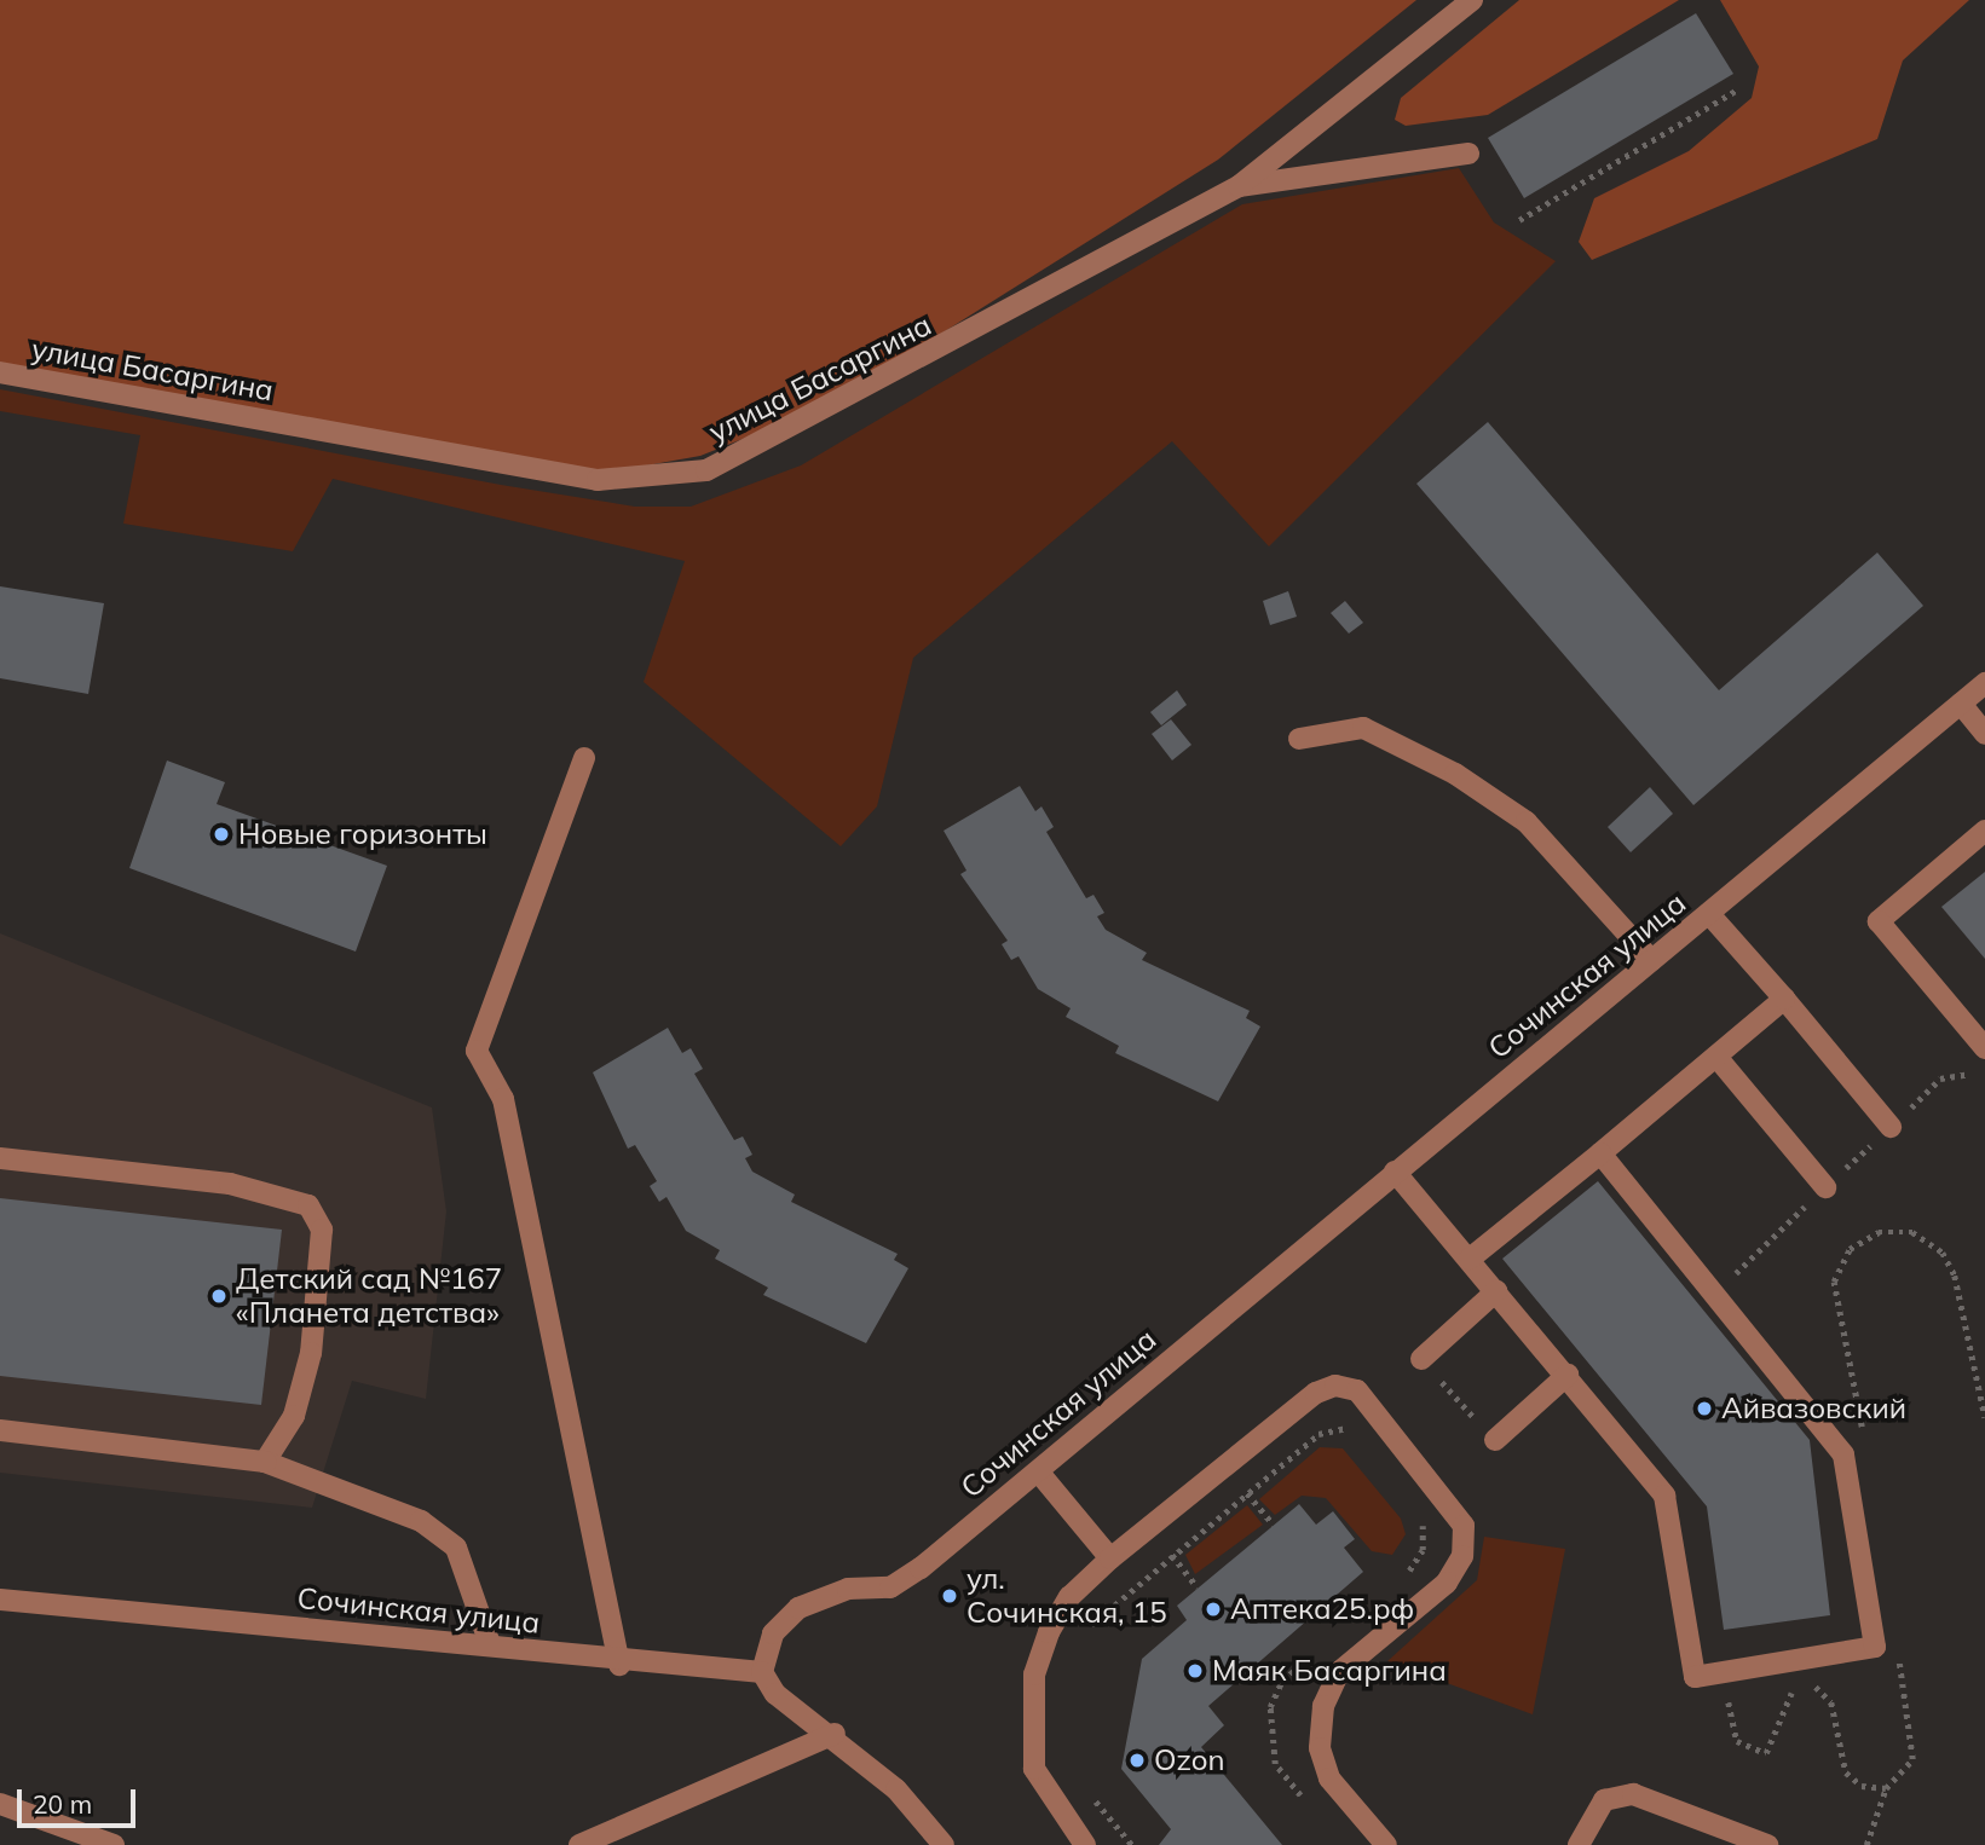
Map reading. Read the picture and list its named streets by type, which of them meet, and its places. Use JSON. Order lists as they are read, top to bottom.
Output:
{
  "streets": {
    "street": ["улица Басаргина", "Сочинская улица"]
  },
  "places": [
    "Новые горизонты",
    "Детский сад №167 «Планета детства»",
    "Айвазовский",
    "ул. Сочинская, 15",
    "Аптека25.рф",
    "Маяк Басаргина",
    "Ozon"
  ],
  "scale_bar": "20 m"
}
